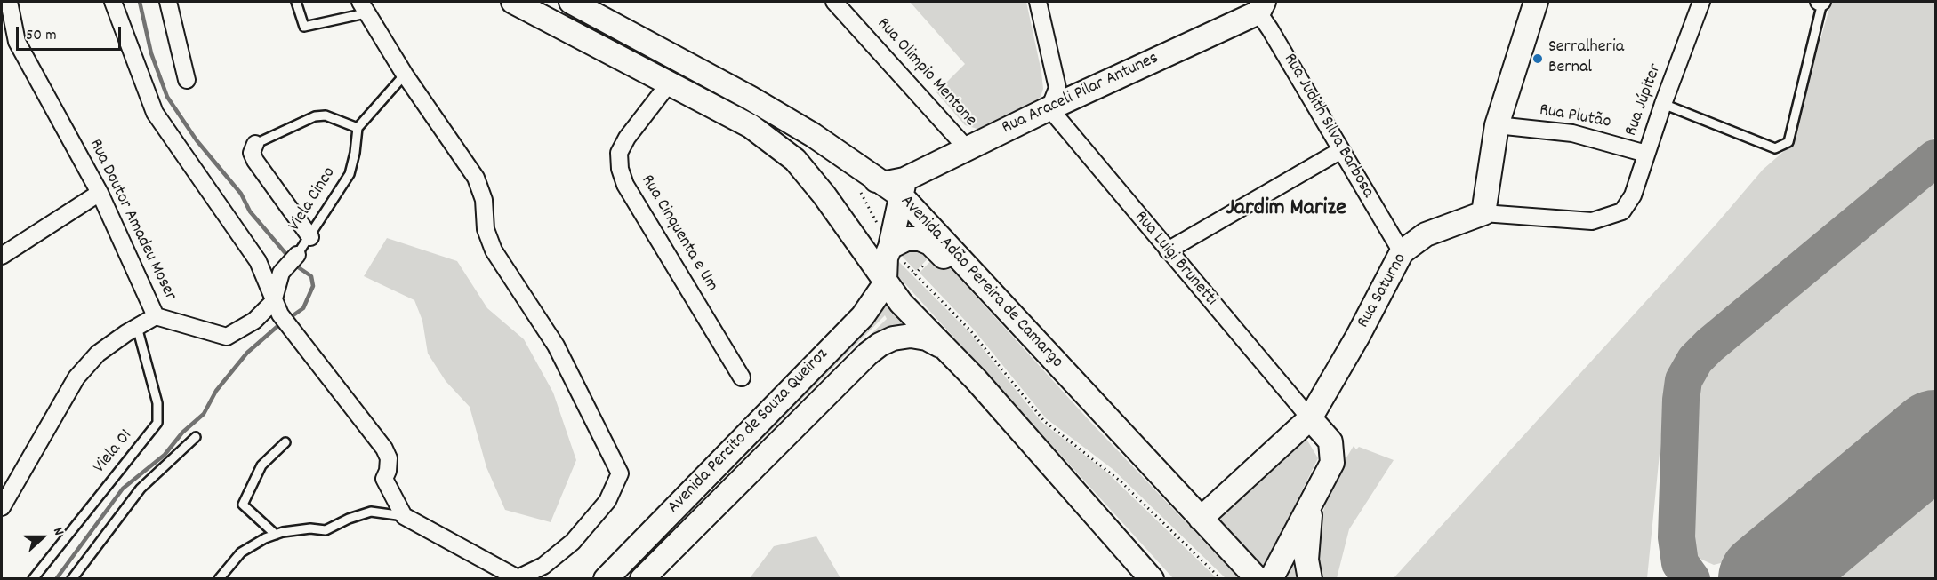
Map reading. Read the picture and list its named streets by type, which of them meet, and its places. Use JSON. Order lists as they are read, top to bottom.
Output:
{
  "streets": {
    "main road": [
      "Rua Araceli Pilar Antunes",
      "Rua Luigi Brunetti",
      "Avenida Adão Pereira de Camargo",
      "Rua Saturno",
      "Avenida Percito de Souza Queiroz"
    ],
    "street": [
      "Rua Olimpio Mentone",
      "Rua Júpiter",
      "Rua Plutão",
      "Rua Judith Silva Barbosa",
      "Rua Doutor Amadeu Moser",
      "Rua Cinquenta e Um"
    ],
    "lane": ["Viela Cinco", "Viela 01"]
  },
  "crossings": [
    ["Rua Olimpio Mentone", "Rua Araceli Pilar Antunes"],
    ["Rua Araceli Pilar Antunes", "Rua Judith Silva Barbosa"],
    ["Rua Araceli Pilar Antunes", "Rua Luigi Brunetti"],
    ["Rua Araceli Pilar Antunes", "Avenida Adão Pereira de Camargo"],
    ["Rua Júpiter", "Rua Plutão"],
    ["Rua Júpiter", "Rua Saturno"],
    ["Rua Judith Silva Barbosa", "Rua Saturno"],
    ["Rua Doutor Amadeu Moser", "Viela 01"],
    ["Rua Luigi Brunetti", "Rua Saturno"],
    ["Avenida Adão Pereira de Camargo", "Rua Saturno"]
  ],
  "districts": ["Jardim Marize"],
  "places": ["Serralheria Bernal"],
  "scale_bar": "50 m",
  "north": "right"
}
